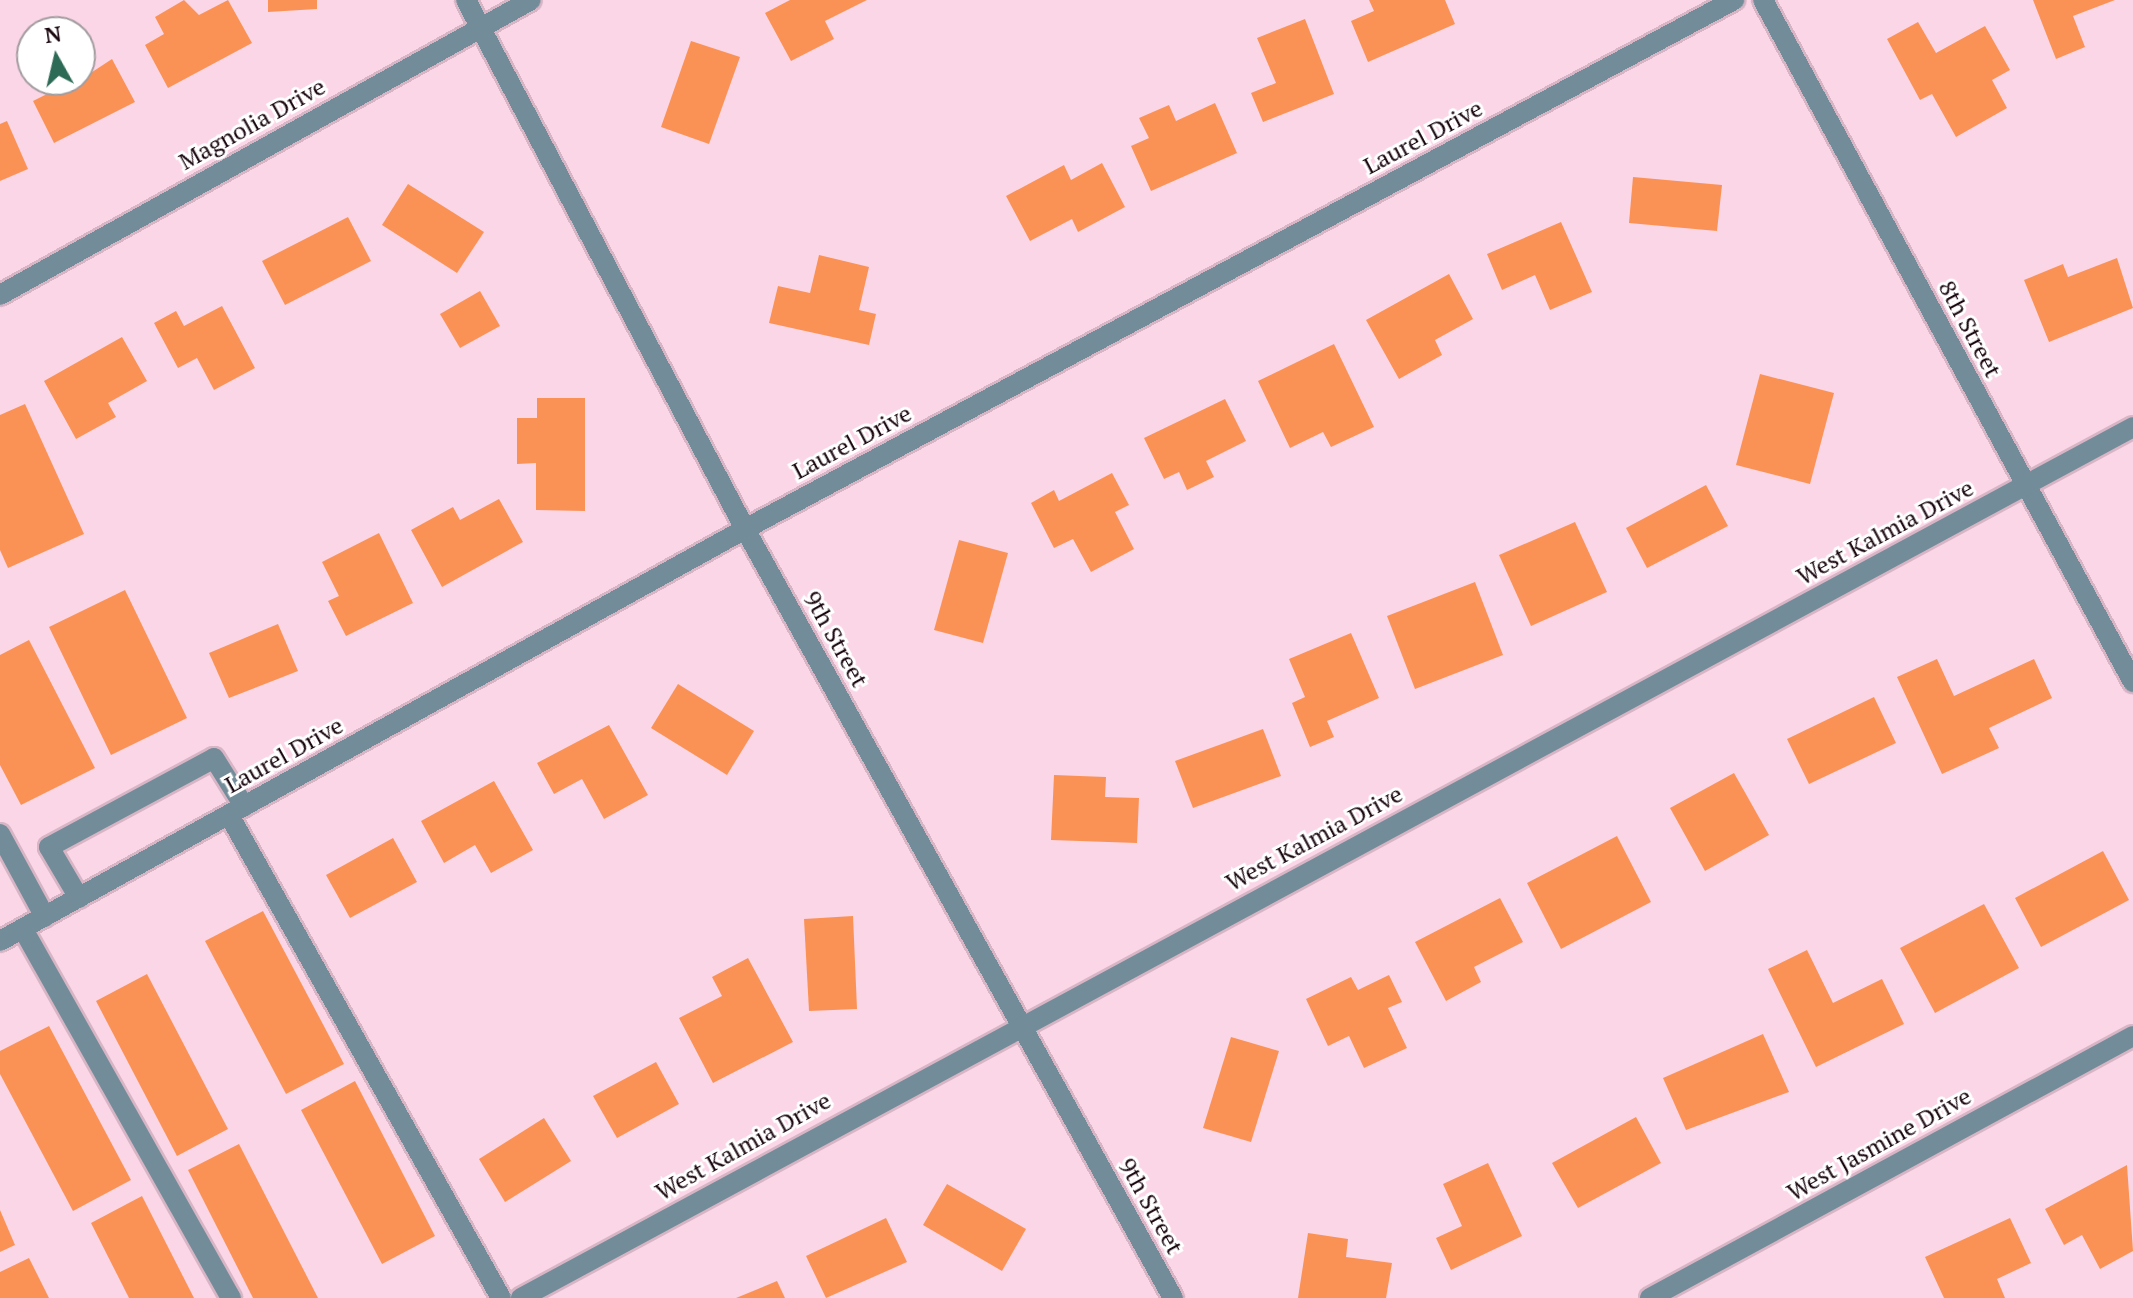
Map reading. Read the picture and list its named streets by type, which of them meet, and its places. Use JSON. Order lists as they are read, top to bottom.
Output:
{
  "streets": {
    "street": [
      "Magnolia Drive",
      "Laurel Drive",
      "8th Street",
      "West Kalmia Drive",
      "9th Street",
      "West Jasmine Drive"
    ]
  },
  "crossings": [
    ["Magnolia Drive", "9th Street"],
    ["Laurel Drive", "9th Street"],
    ["8th Street", "West Kalmia Drive"],
    ["West Kalmia Drive", "9th Street"]
  ],
  "north": "top"
}
